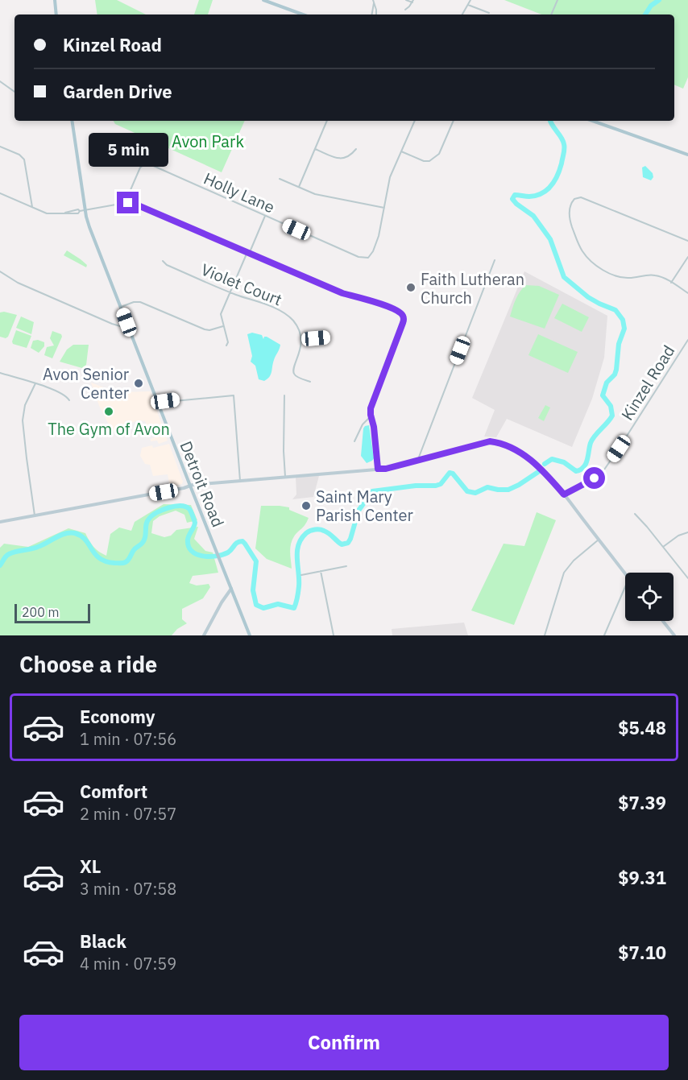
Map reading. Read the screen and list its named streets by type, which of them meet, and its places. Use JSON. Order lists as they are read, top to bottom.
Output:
{
  "streets": {
    "main road": ["Detroit Road"],
    "street": ["Holly Lane", "Violet Court", "Kinzel Road"]
  },
  "parks": ["Avon Park"],
  "places": [
    "Faith Lutheran Church",
    "Avon Senior Center",
    "The Gym of Avon",
    "Saint Mary Parish Center"
  ],
  "scale_bar": "200 m",
  "page": {
    "banner": ["Kinzel Road", "Garden Drive"],
    "bubble": "5 min",
    "scale": "200 m",
    "heading": "Choose a ride",
    "list": [
      {
        "name": "Economy",
        "note": "1 min · 07:56",
        "value": "$5.48"
      },
      {
        "name": "Comfort",
        "note": "2 min · 07:57",
        "value": "$7.39"
      },
      {
        "name": "XL",
        "note": "3 min · 07:58",
        "value": "$9.31"
      },
      {
        "name": "Black",
        "note": "4 min · 07:59",
        "value": "$7.10"
      }
    ],
    "buttons": "Confirm"
  }
}
